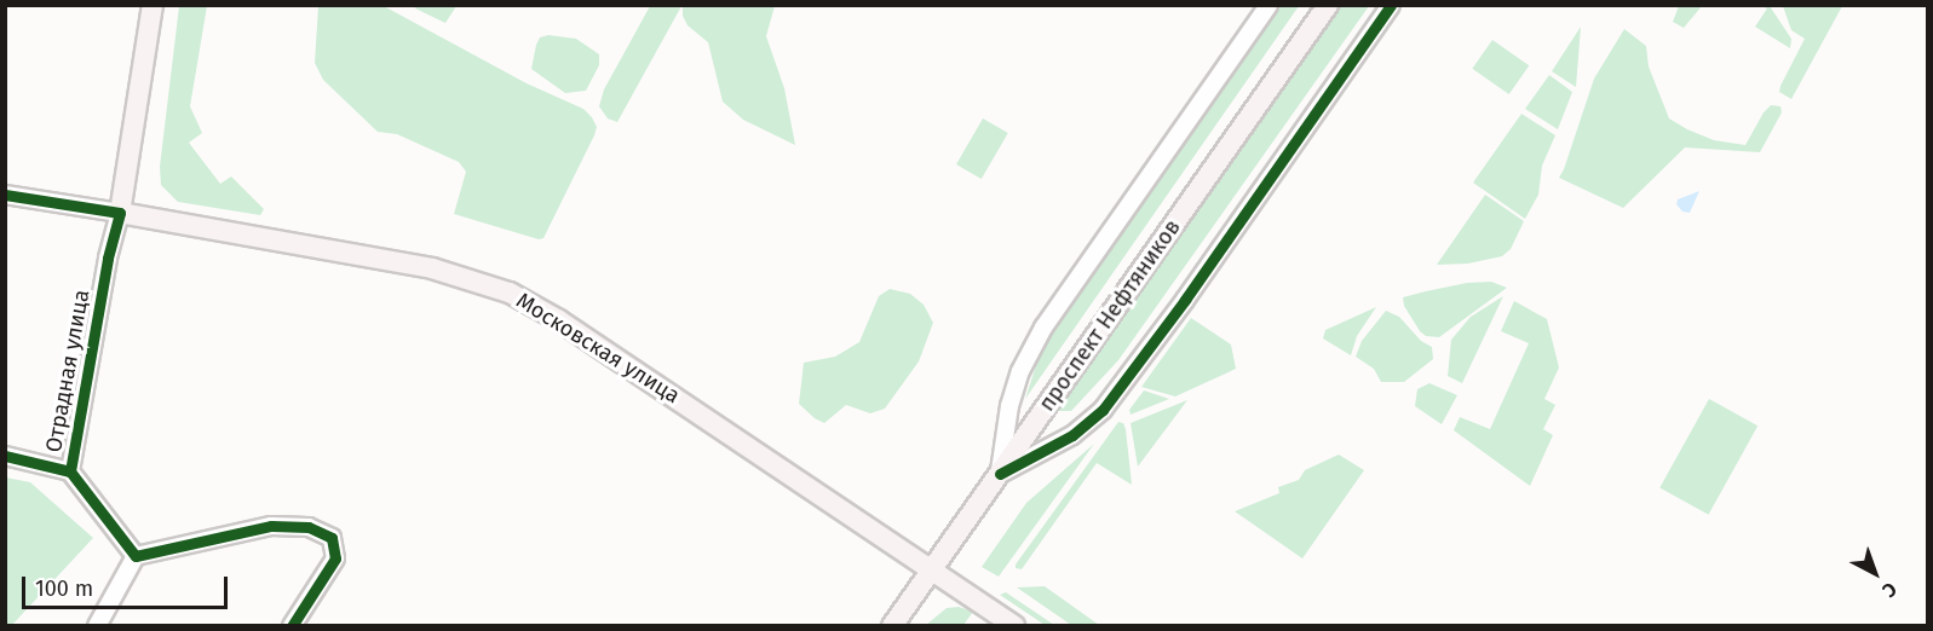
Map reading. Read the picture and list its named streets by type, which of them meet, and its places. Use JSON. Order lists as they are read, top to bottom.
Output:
{
  "streets": {
    "main road": ["проспект Нефтяников", "Московская улица"],
    "street": ["Отрадная улица"]
  },
  "crossings": [
    ["проспект Нефтяников", "Московская улица"],
    ["Московская улица", "Отрадная улица"]
  ],
  "scale_bar": "100 m",
  "north": "bottom right"
}
